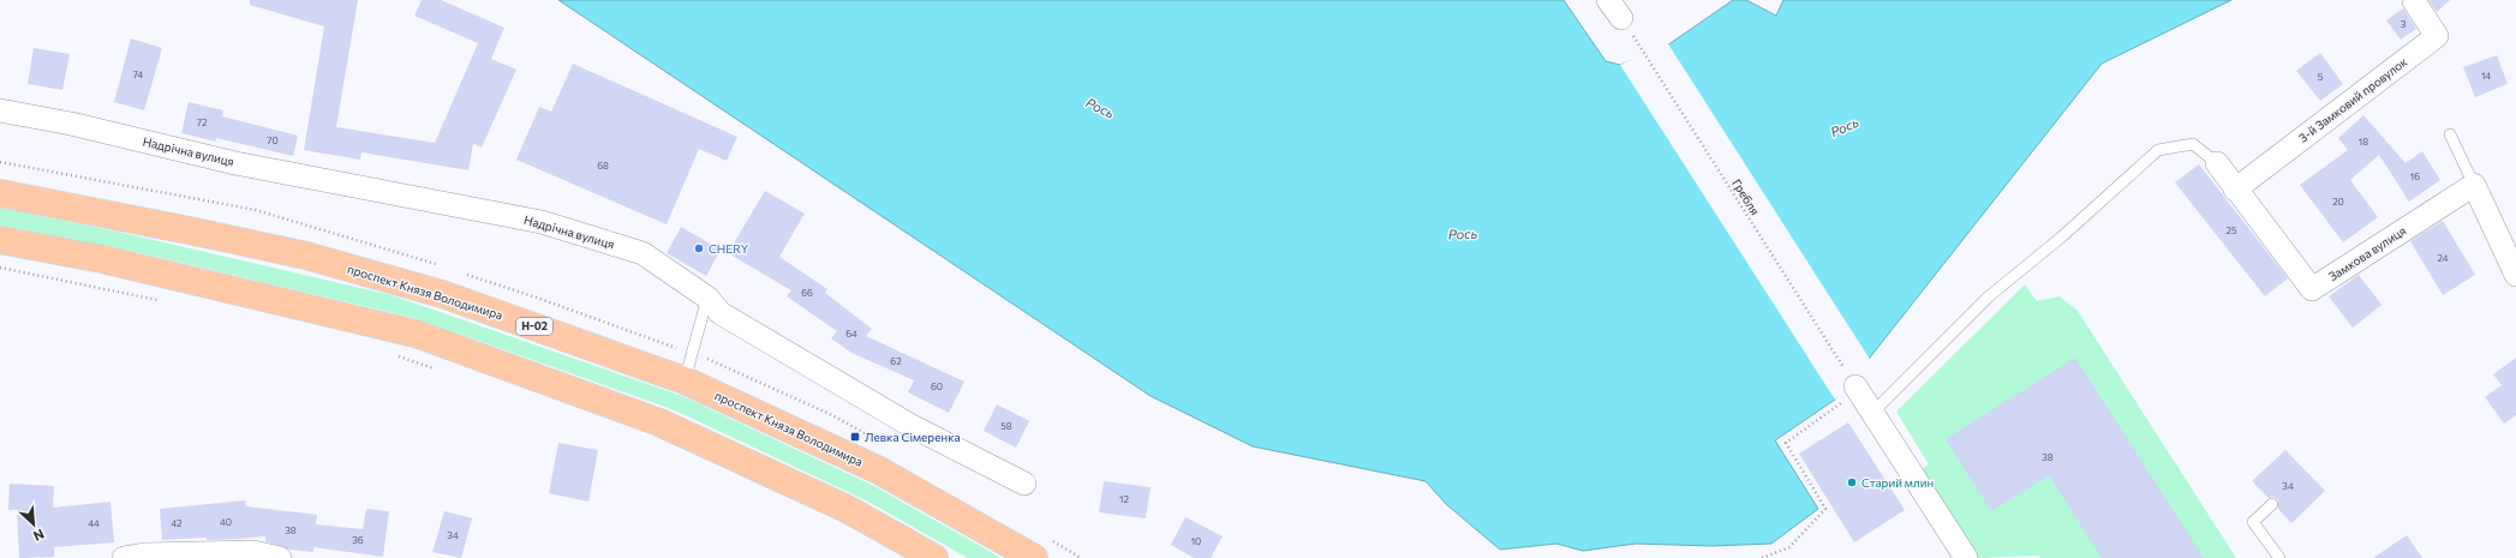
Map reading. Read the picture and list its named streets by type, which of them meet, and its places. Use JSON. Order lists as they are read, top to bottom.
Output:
{
  "streets": {
    "main road": ["проспект Князя Володимира", "Н-02"],
    "street": ["3-й Замковий провулок", "Надрічна вулиця", "Замкова вулиця"],
    "path": ["Гребля"]
  },
  "crossings": [
    ["3-й Замковий провулок", "Замкова вулиця"]
  ],
  "water": ["Рось"],
  "places": {
    "other": ["CHERY", "Старий млин"],
    "transit": ["Левка Сімеренка"]
  },
  "house_numbers": [
    "3",
    "74",
    "14",
    "5",
    "72",
    "70",
    "18",
    "68",
    "16",
    "20",
    "25",
    "24",
    "66",
    "64",
    "62",
    "60",
    "58",
    "38",
    "34",
    "12",
    "40",
    "44",
    "42",
    "38",
    "34",
    "36",
    "10"
  ],
  "north": "bottom right"
}
